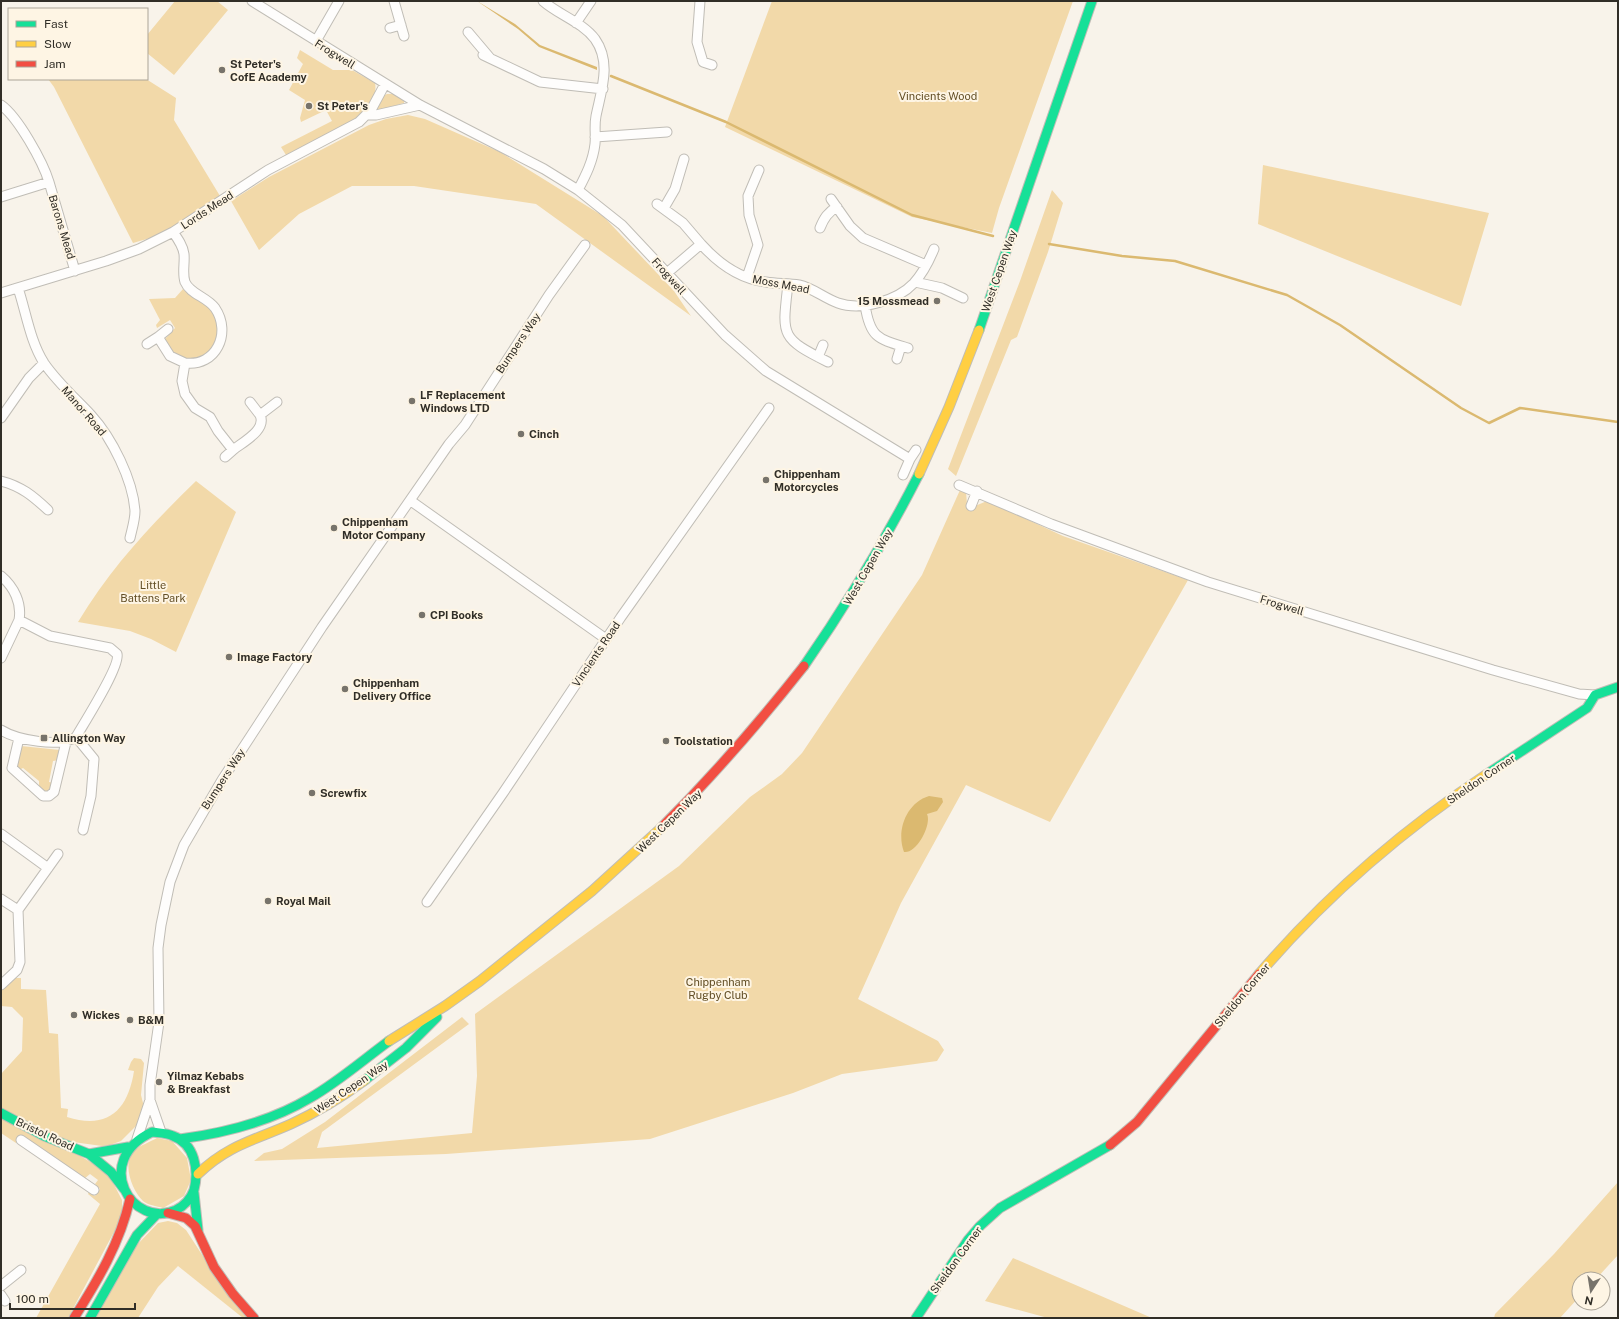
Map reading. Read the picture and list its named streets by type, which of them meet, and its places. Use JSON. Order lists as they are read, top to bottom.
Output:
{
  "streets": {
    "main road": ["West Cepen Way", "Sheldon Corner", "Bristol Road"],
    "street": [
      "Frogwell",
      "Lords Mead",
      "Barons Mead",
      "Moss Mead",
      "Bumpers Way",
      "Manor Road",
      "Vincients Road"
    ]
  },
  "crossings": [
    ["Frogwell", "Lords Mead"],
    ["Frogwell", "Sheldon Corner"],
    ["Lords Mead", "Barons Mead"],
    ["Lords Mead", "Manor Road"],
    ["West Cepen Way", "Bumpers Way"],
    ["West Cepen Way", "Bristol Road"],
    ["Bumpers Way", "Bristol Road"]
  ],
  "parks": ["Vincients Wood", "Little Battens Park", "Chippenham Rugby Club"],
  "places": {
    "other": [
      "St Peter's CofE Academy",
      "St Peter's",
      "15 Mossmead",
      "LF Replacement Windows LTD",
      "Cinch",
      "Chippenham Motorcycles",
      "Chippenham Motor Company",
      "CPI Books",
      "Image Factory",
      "Chippenham Delivery Office",
      "Toolstation",
      "Screwfix",
      "Royal Mail",
      "Wickes",
      "B&M",
      "Yilmaz Kebabs & Breakfast"
    ],
    "transit": ["Allington Way"]
  },
  "legend": ["Fast", "Slow", "Jam"],
  "scale_bar": "100 m",
  "north": "bottom"
}
